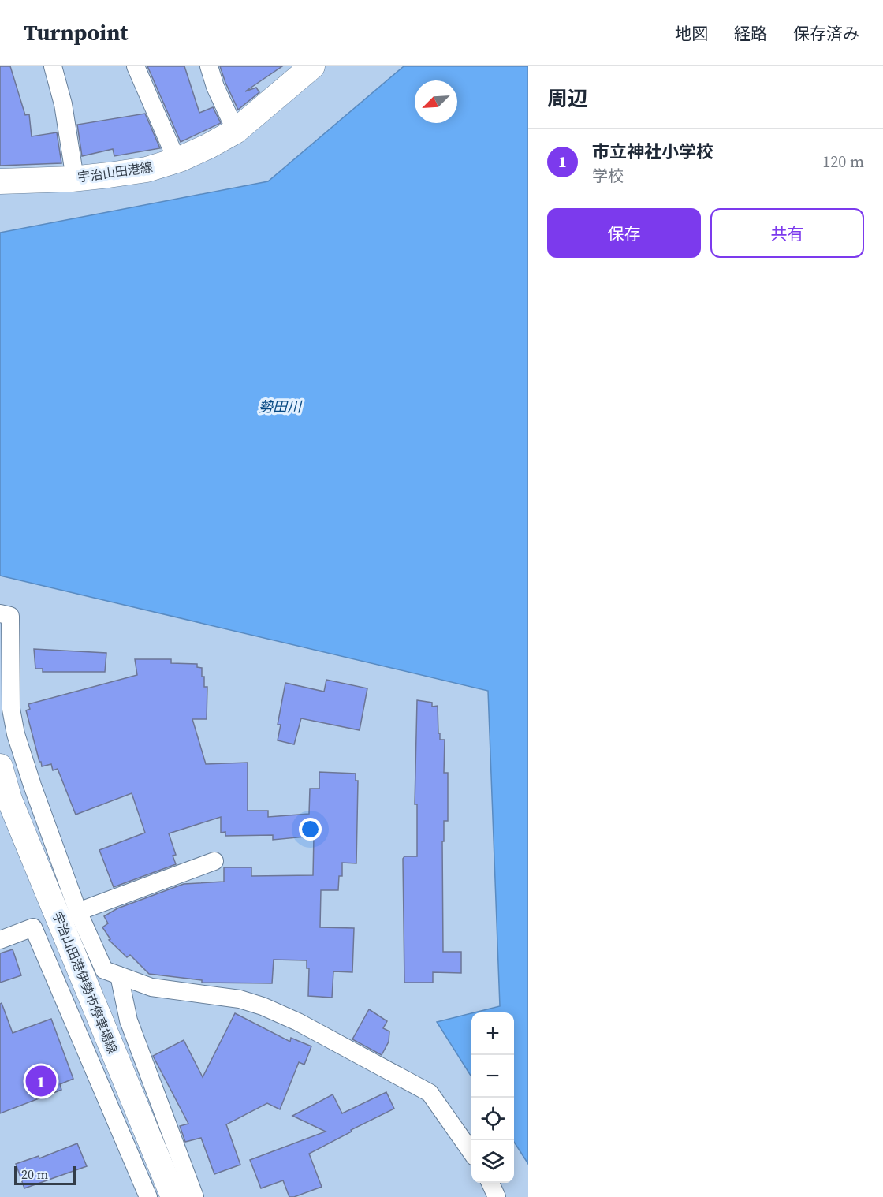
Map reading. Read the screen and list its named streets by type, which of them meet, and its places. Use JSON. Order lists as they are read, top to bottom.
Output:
{
  "streets": {
    "main road": ["宇治山田港線", "宇治山田港伊勢市停車場線"]
  },
  "water": ["勢田川"],
  "scale_bar": "20 m",
  "north": "bottom left",
  "page": {
    "header": "Turnpoint",
    "nav": ["地図", "経路", "保存済み"],
    "heading": "周辺",
    "list": [
      {
        "mark": "1",
        "name": "市立神社小学校",
        "note": "学校",
        "value": "120 m"
      }
    ],
    "buttons": ["保存", "共有"],
    "map_buttons": ["+", "−"],
    "pins": "1",
    "scale": "20 m"
  }
}
